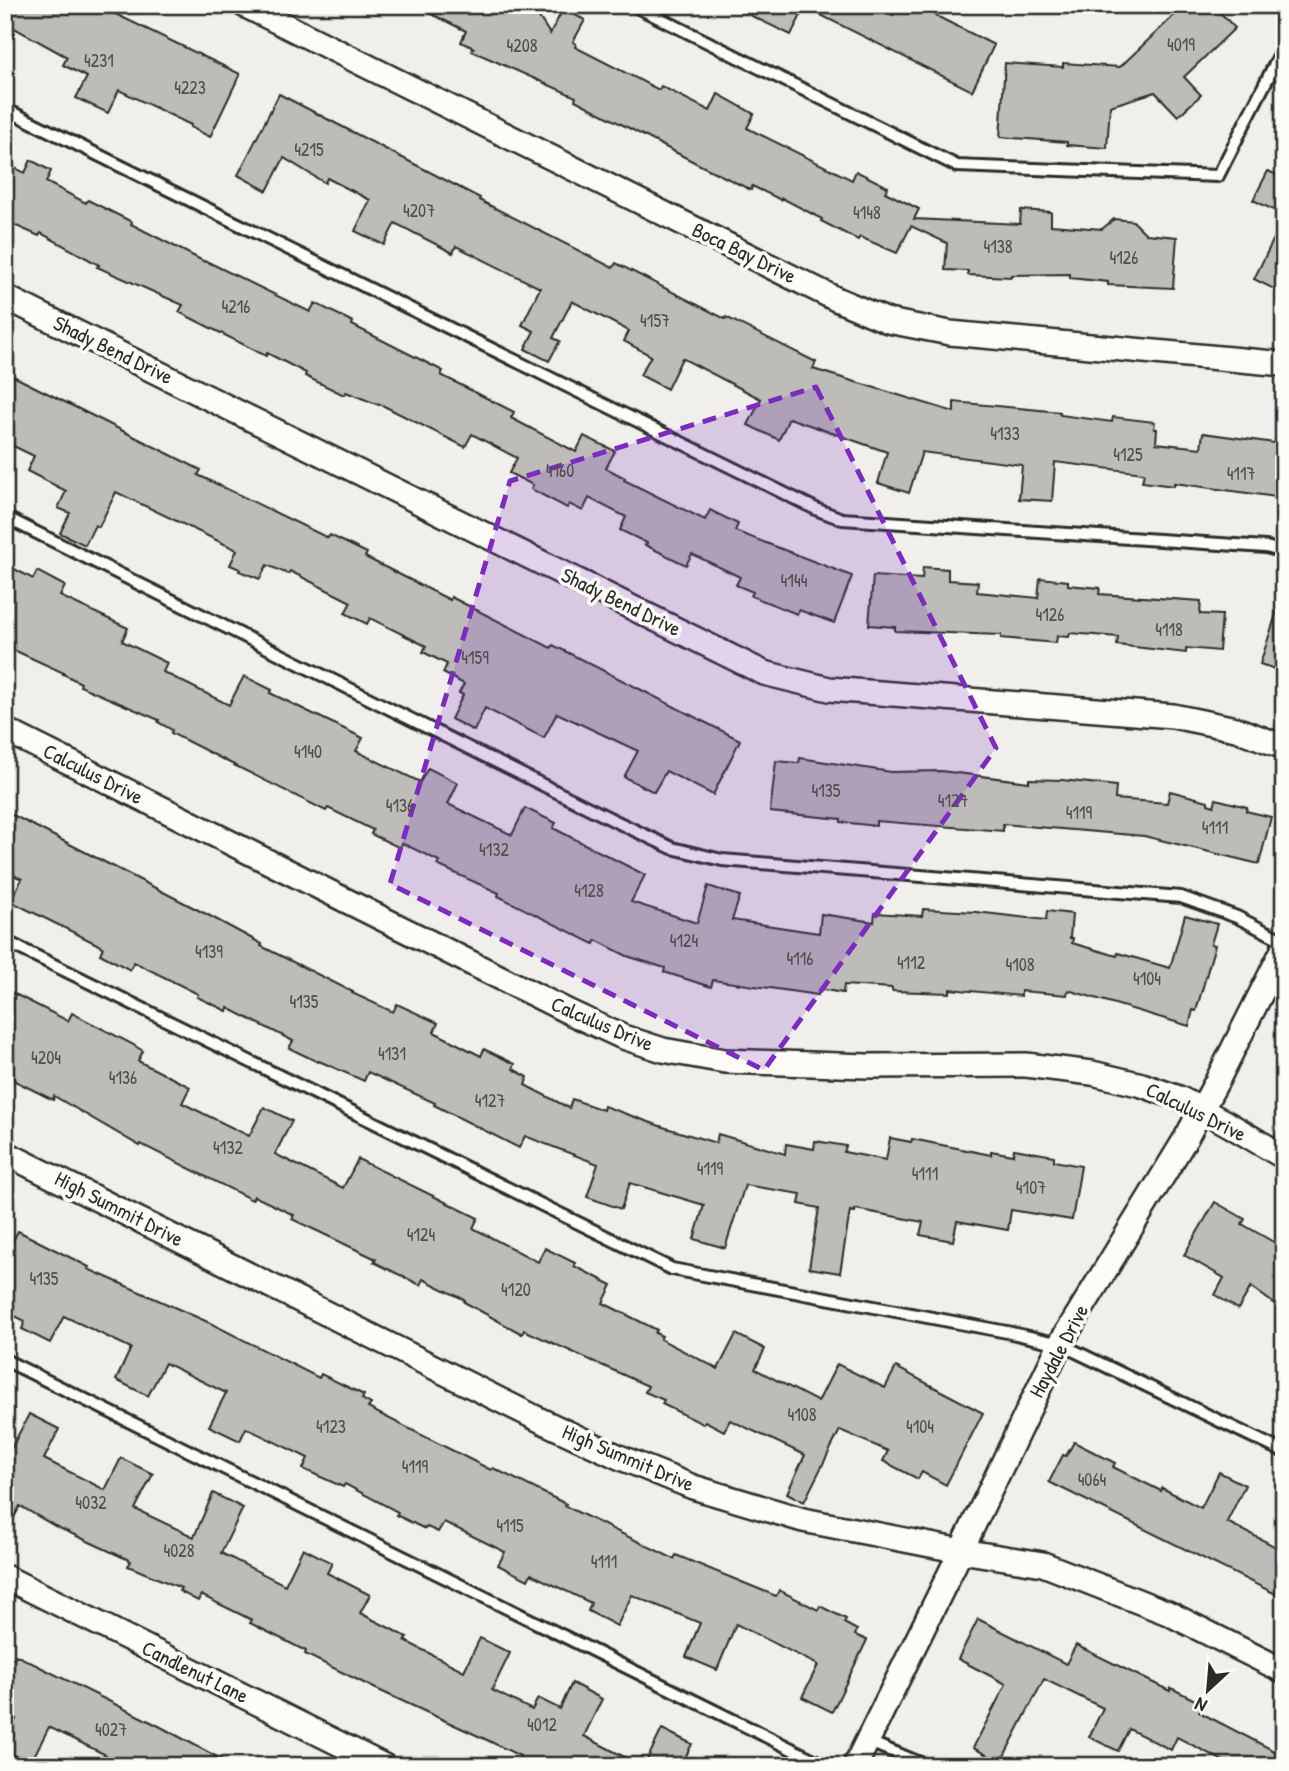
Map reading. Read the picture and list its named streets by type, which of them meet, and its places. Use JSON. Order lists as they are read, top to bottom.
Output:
{
  "streets": {
    "street": [
      "Boca Bay Drive",
      "Shady Bend Drive",
      "Calculus Drive",
      "High Summit Drive",
      "Haydale Drive",
      "Candlenut Lane"
    ]
  },
  "crossings": [
    ["Calculus Drive", "Haydale Drive"],
    ["High Summit Drive", "Haydale Drive"]
  ],
  "house_numbers": [
    "4019",
    "4208",
    "4231",
    "4223",
    "4215",
    "4207",
    "4148",
    "4138",
    "4126",
    "4216",
    "4157",
    "4133",
    "4125",
    "4160",
    "4117",
    "4144",
    "4126",
    "4118",
    "4159",
    "4140",
    "4135",
    "4127",
    "4136",
    "4119",
    "4111",
    "4132",
    "4128",
    "4124",
    "4139",
    "4116",
    "4112",
    "4108",
    "4104",
    "4135",
    "4131",
    "4204",
    "4136",
    "4127",
    "4132",
    "4119",
    "4111",
    "4107",
    "4124",
    "4135",
    "4120",
    "4108",
    "4123",
    "4104",
    "4119",
    "4064",
    "4032",
    "4115",
    "4028",
    "4111",
    "4012",
    "4027"
  ],
  "north": "bottom left"
}
